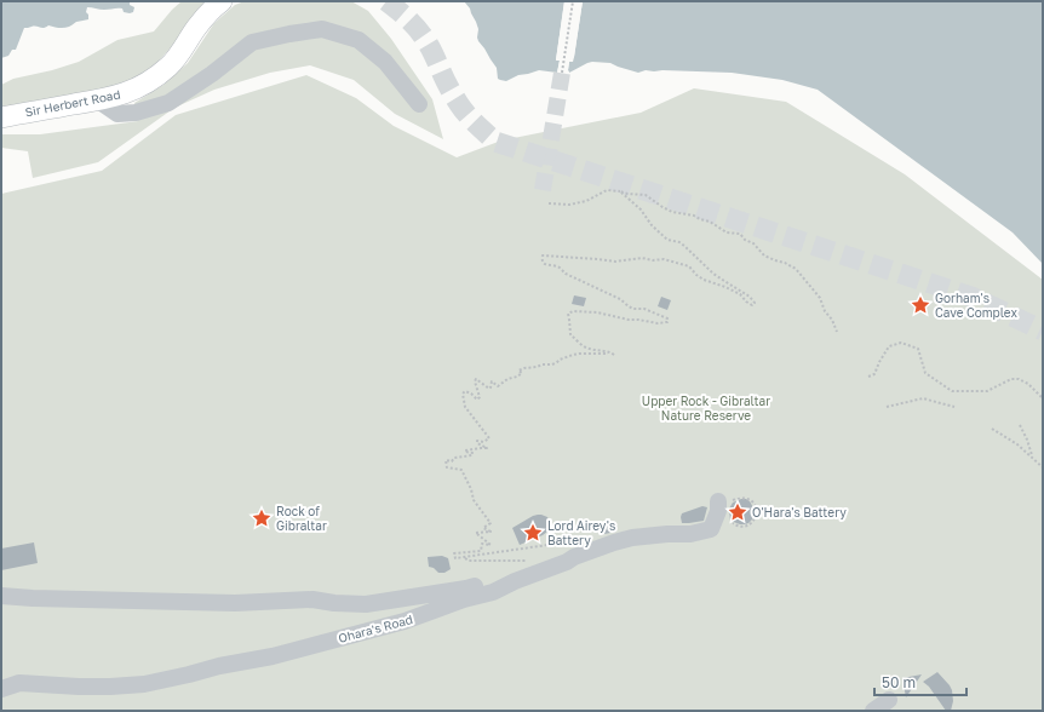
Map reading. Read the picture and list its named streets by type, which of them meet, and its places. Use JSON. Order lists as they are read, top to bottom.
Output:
{
  "streets": {
    "main road": ["Sir Herbert Road"],
    "street": ["Ohara's Road"]
  },
  "parks": ["Upper Rock - Gibraltar Nature Reserve"],
  "places": {
    "place": [
      "Gorham's Cave Complex",
      "O'Hara's Battery",
      "Rock of Gibraltar",
      "Lord Airey's Battery"
    ]
  },
  "scale_bar": "50 m"
}
